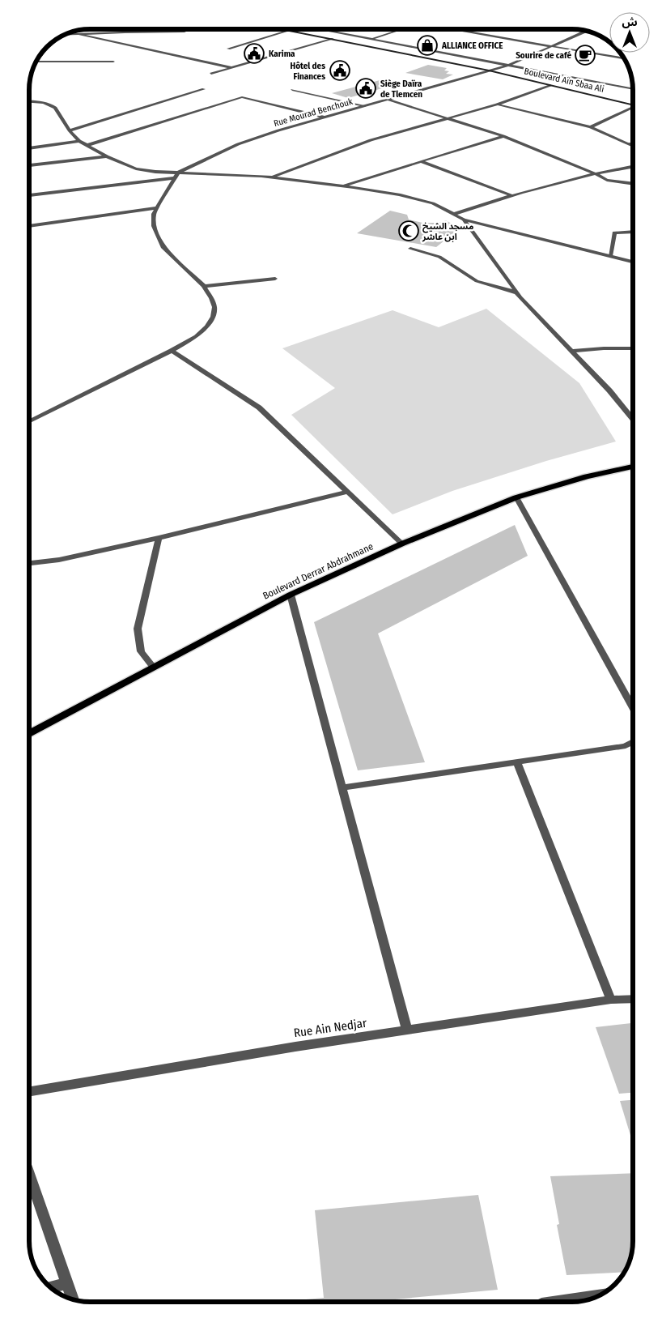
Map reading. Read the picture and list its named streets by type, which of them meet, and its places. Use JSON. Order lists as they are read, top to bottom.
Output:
{
  "streets": {
    "main road": ["Boulevard Aïn Sbaa Ali", "Boulevard Derrar Abdrahmane"],
    "street": ["Rue Mourad Benchouk", "Rue Ain Nedjar"]
  },
  "crossings": [
    ["Boulevard Aïn Sbaa Ali", "Rue Mourad Benchouk"]
  ],
  "places": {
    "shop": ["ALLIANCE OFFICE"],
    "public building": ["Karima", "Hôtel des Finances", "Siège Daïra de Tlemcen"],
    "cafe": ["Sourire de café"],
    "mosque": ["مسجد الشيخ ابن عاشر"]
  },
  "north": "top"
}
